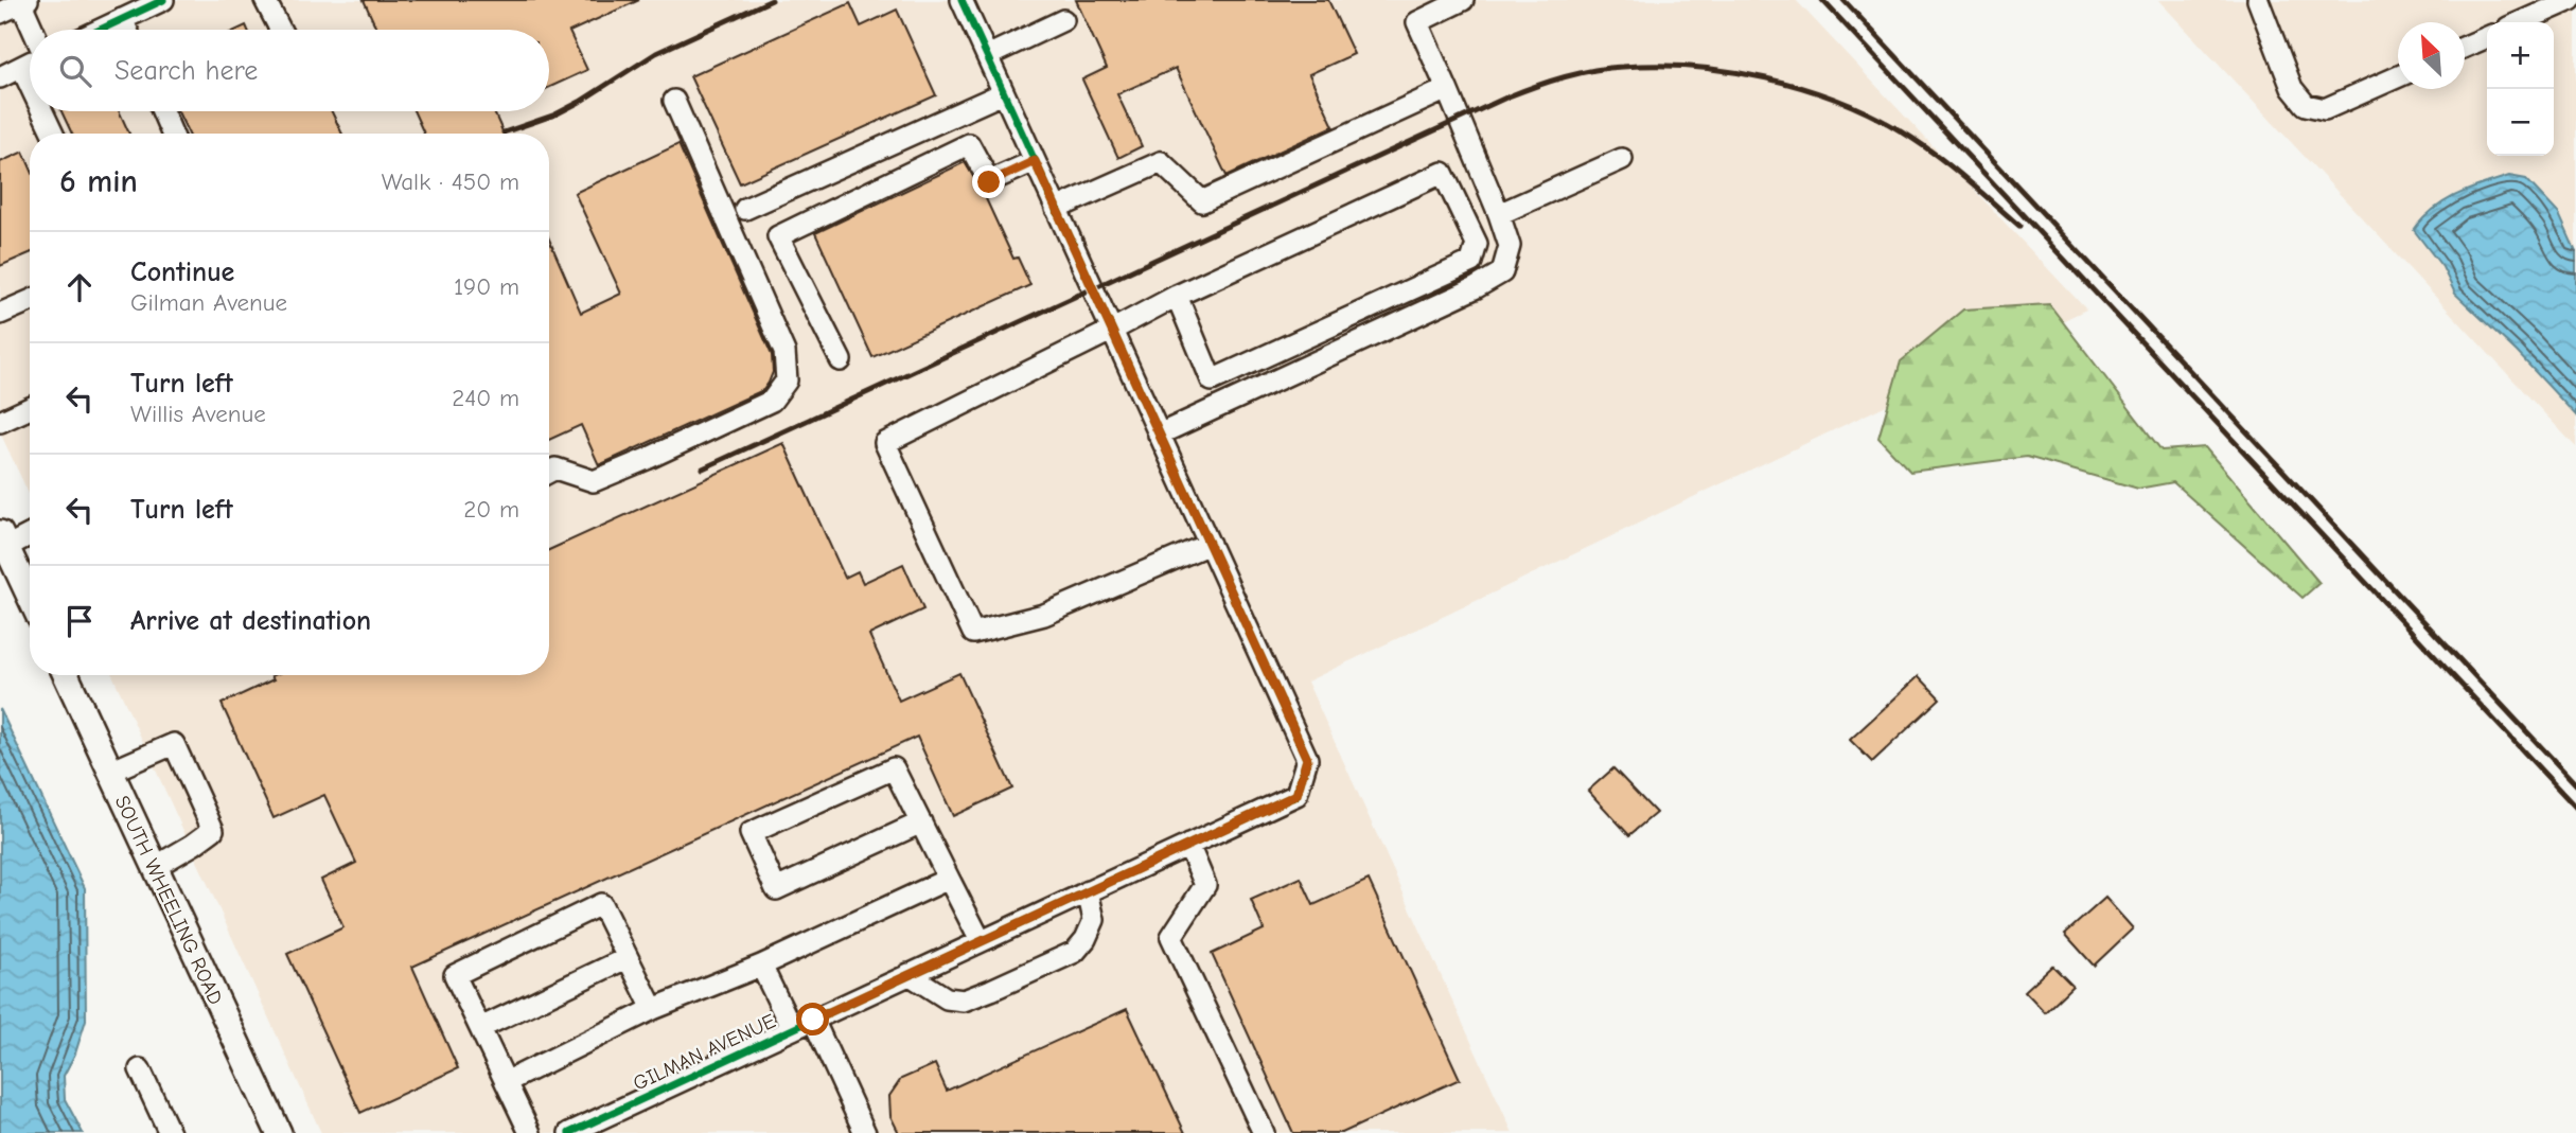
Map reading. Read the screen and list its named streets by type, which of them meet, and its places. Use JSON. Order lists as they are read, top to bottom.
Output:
{
  "streets": {
    "main road": ["SOUTH WHEELING ROAD"],
    "street": ["GILMAN AVENUE"]
  },
  "north": "top left",
  "page": {
    "map_buttons": ["+", "−"],
    "search": "Search here",
    "heading": ["6 min", "Walk · 450 m"],
    "list": [
      ["Continue", "Gilman Avenue", "190 m"],
      ["Turn left", "Willis Avenue", "240 m"],
      ["Turn left", "20 m"],
      "Arrive at destination"
    ]
  }
}
